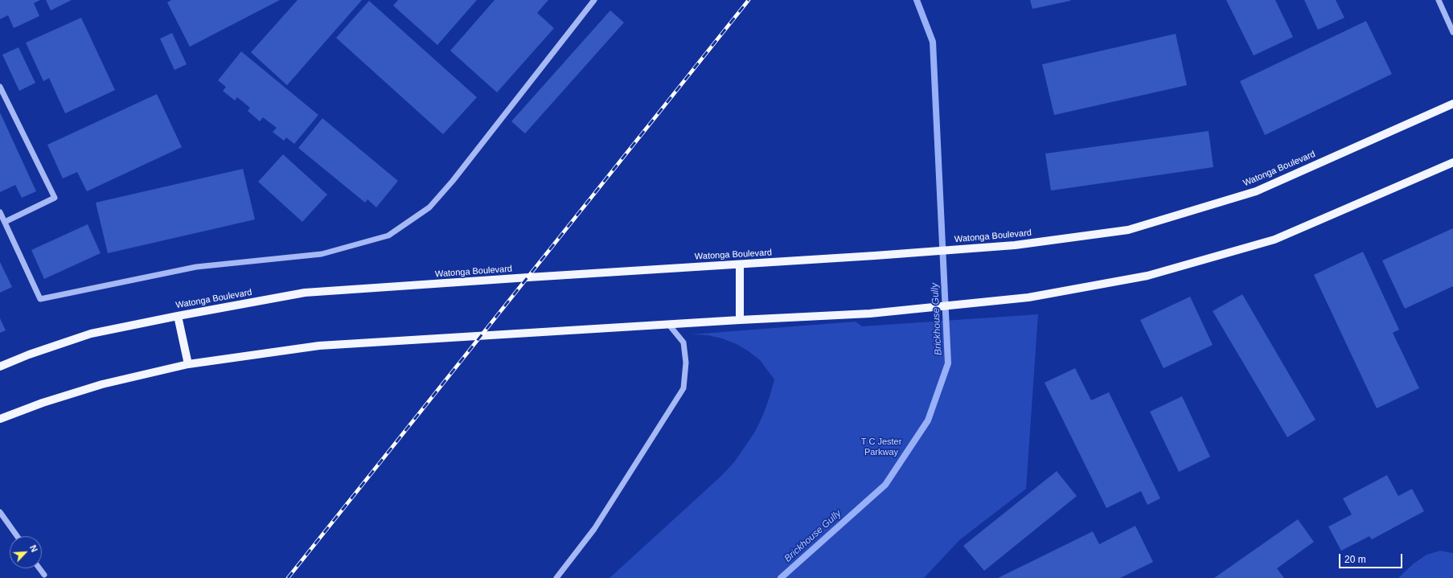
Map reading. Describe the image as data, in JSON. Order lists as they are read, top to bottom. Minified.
{"streets":{"main road":["Watonga Boulevard"]},"water":["Brickhouse Gully"],"parks":["T C Jester Parkway"],"scale_bar":"20 m","north":"top right"}
